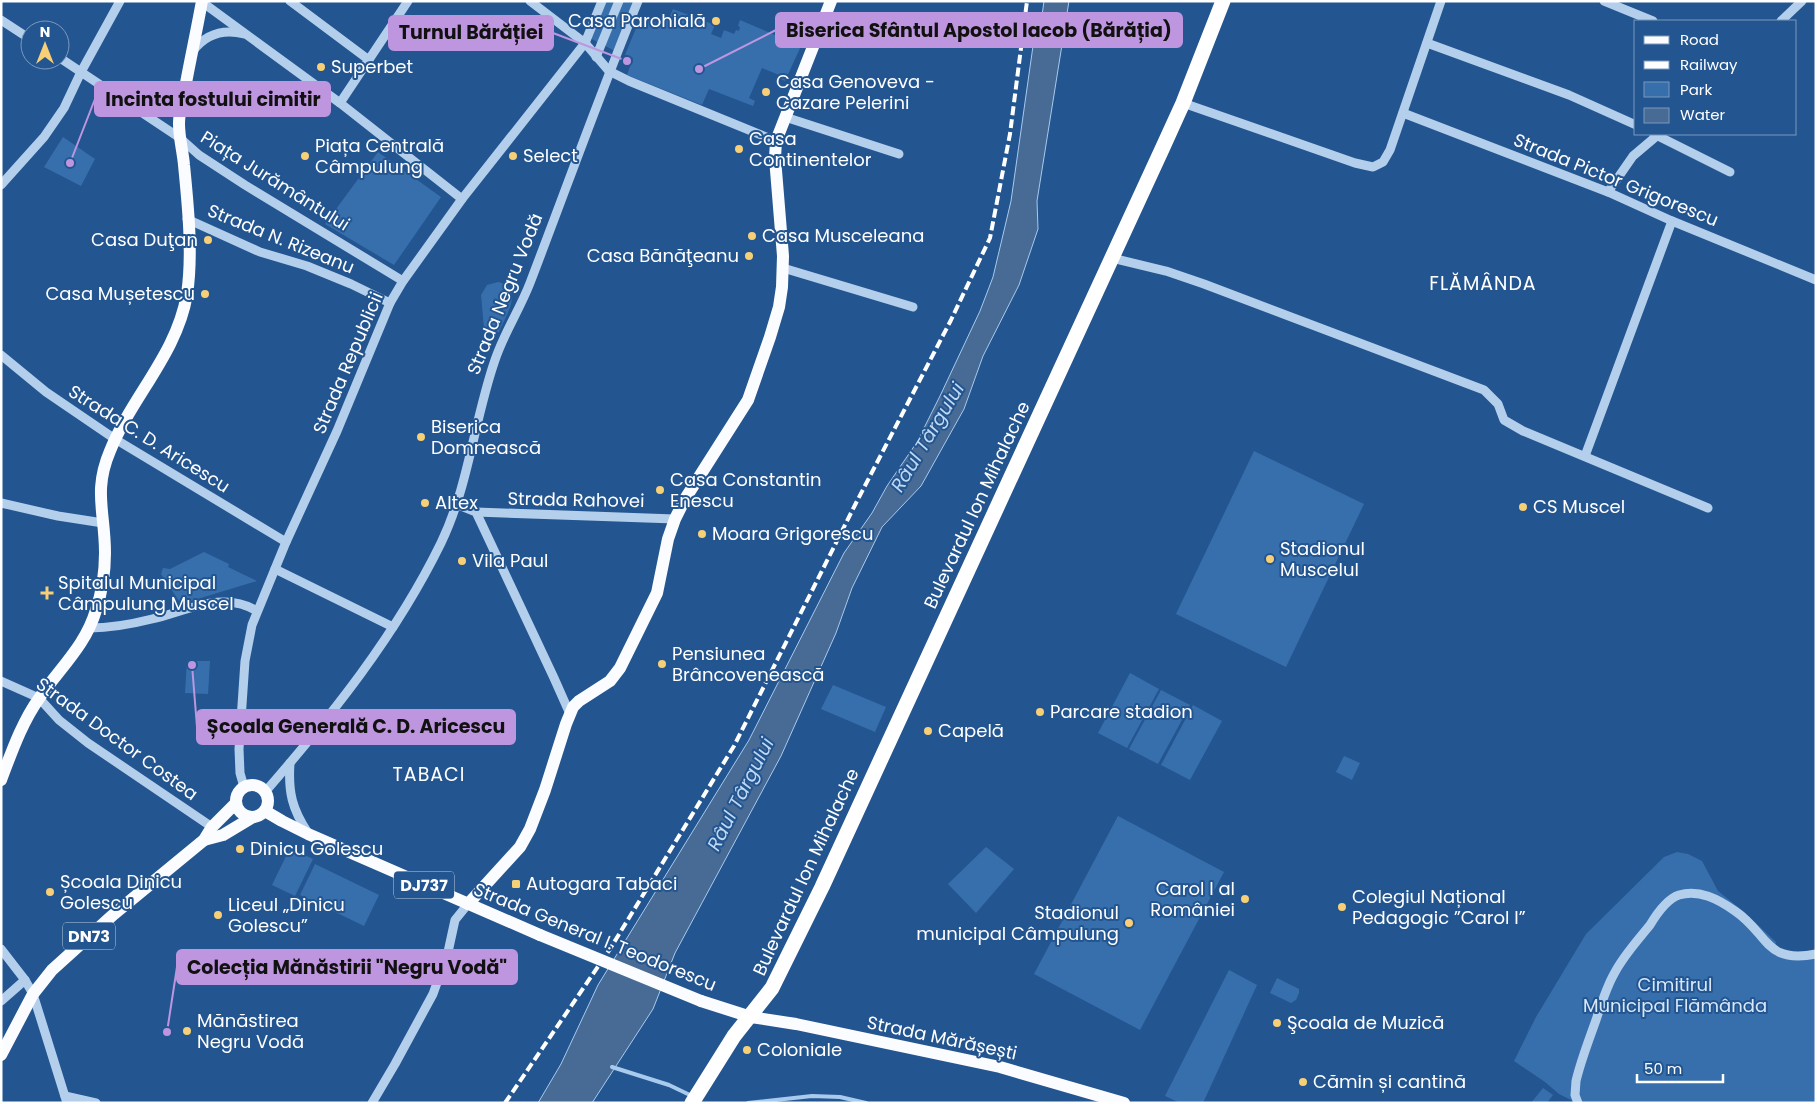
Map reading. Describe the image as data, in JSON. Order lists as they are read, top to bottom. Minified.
{"streets":{"highway":["Bulevardul Ion Mihalache"],"main road":["DJ737","DN73","Strada General I. Teodorescu","Strada Mărășești"],"street":["Strada Pictor Grigorescu","Piața Jurământului","Strada N. Rizeanu","Strada Negru Vodă","Strada Republicii","Strada C. D. Aricescu","Strada Rahovei","Strada Doctor Costea"]},"crossings":[["Piața Jurământului","Strada Republicii"],["Strada N. Rizeanu","Strada Republicii"],["Strada Negru Vodă","Strada Republicii"],["Strada Negru Vodă","Strada Rahovei"],["Strada Negru Vodă","DN73"],["Strada Negru Vodă","Strada General I. Teodorescu"],["Strada Republicii","Strada C. D. Aricescu"],["Strada Republicii","DN73"],["Strada Republicii","Strada General I. Teodorescu"],["Bulevardul Ion Mihalache","Strada General I. Teodorescu"],["Bulevardul Ion Mihalache","Strada Mărășești"],["Strada Doctor Costea","DN73"],["DN73","Strada General I. Teodorescu"],["Strada General I. Teodorescu","Strada Mărășești"]],"districts":["FLĂMÂNDA","TABACI"],"water":["Râul Târgului"],"parks":["Cimitirul Municipal Flămânda"],"places":{"other":["Casa Parohială","Turnul Bărăției","Superbet","Biserica Sfântul Apostol Iacob (Bărăția)","Casa Genoveva - Cazare Pelerini","Casa Continentelor","Piața Centrală Câmpulung","Select","Incinta fostului cimitir","Casa Musceleana","Casa Duţan","Casa Bănăţeanu","Casa Mușetescu","Biserica Domnească","Casa Constantin Enescu","Altex","CS Muscel","Moara Grigorescu","Stadionul Muscelul","Vila Paul","Pensiunea Brâncovenească","Școala Generală C. D. Aricescu","Parcare stadion","Capelă","Dinicu Golescu","Școala Dinicu Golescu","Carol I al României","Colegiul Național Pedagogic ”Carol I”","Liceul „Dinicu Golescu”","Stadionul municipal Câmpulung","Şcoala de Muzică","Mănăstirea Negru Vodă","Colecția Mănăstirii \"Negru Vodă\"","Coloniale","Cămin și cantină"],"health":["Spitalul Municipal Câmpulung Muscel"],"transit":["Autogara Tabaci"]},"legend":["Road","Railway","Park","Water"],"scale_bar":"50 m","north":"top"}
